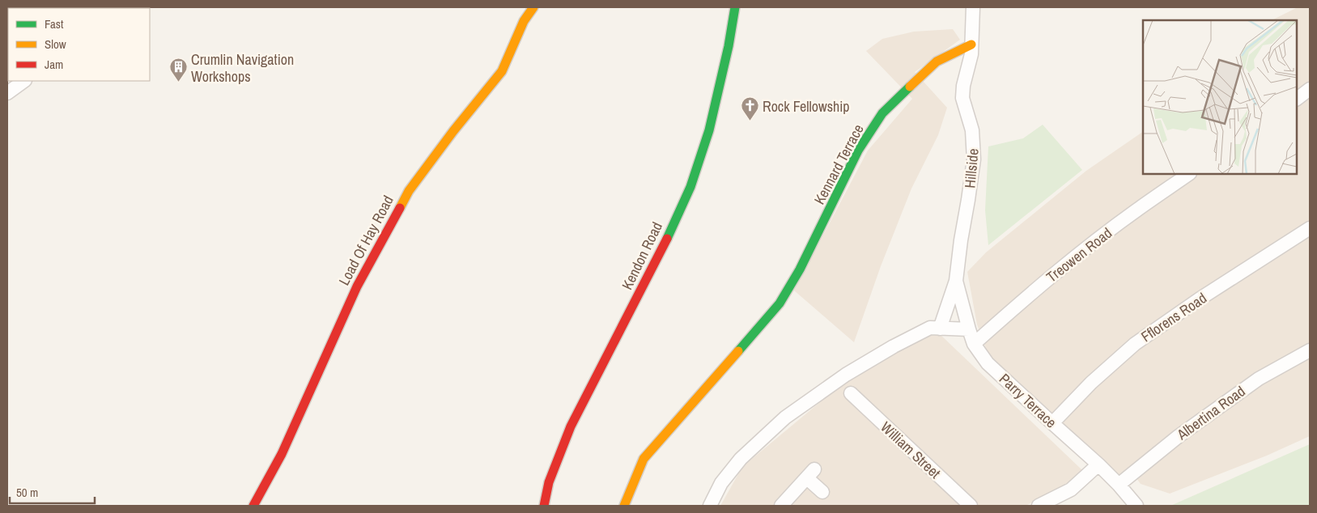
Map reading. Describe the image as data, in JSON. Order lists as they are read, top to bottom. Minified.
{"streets":{"street":["Kennard Terrace","Hillside","Load Of Hay Road","Treowen Road","Kendon Road","Fflorens Road","Parry Terrace","Albertina Road","William Street"]},"crossings":[["Kennard Terrace","Hillside"],["Hillside","Parry Terrace"],["Treowen Road","Parry Terrace"],["Fflorens Road","Parry Terrace"],["Parry Terrace","Albertina Road"]],"places":{"building":["Crumlin Navigation Workshops"],"church":["Rock Fellowship"]},"legend":["Fast","Slow","Jam"],"scale_bar":"50 m"}
